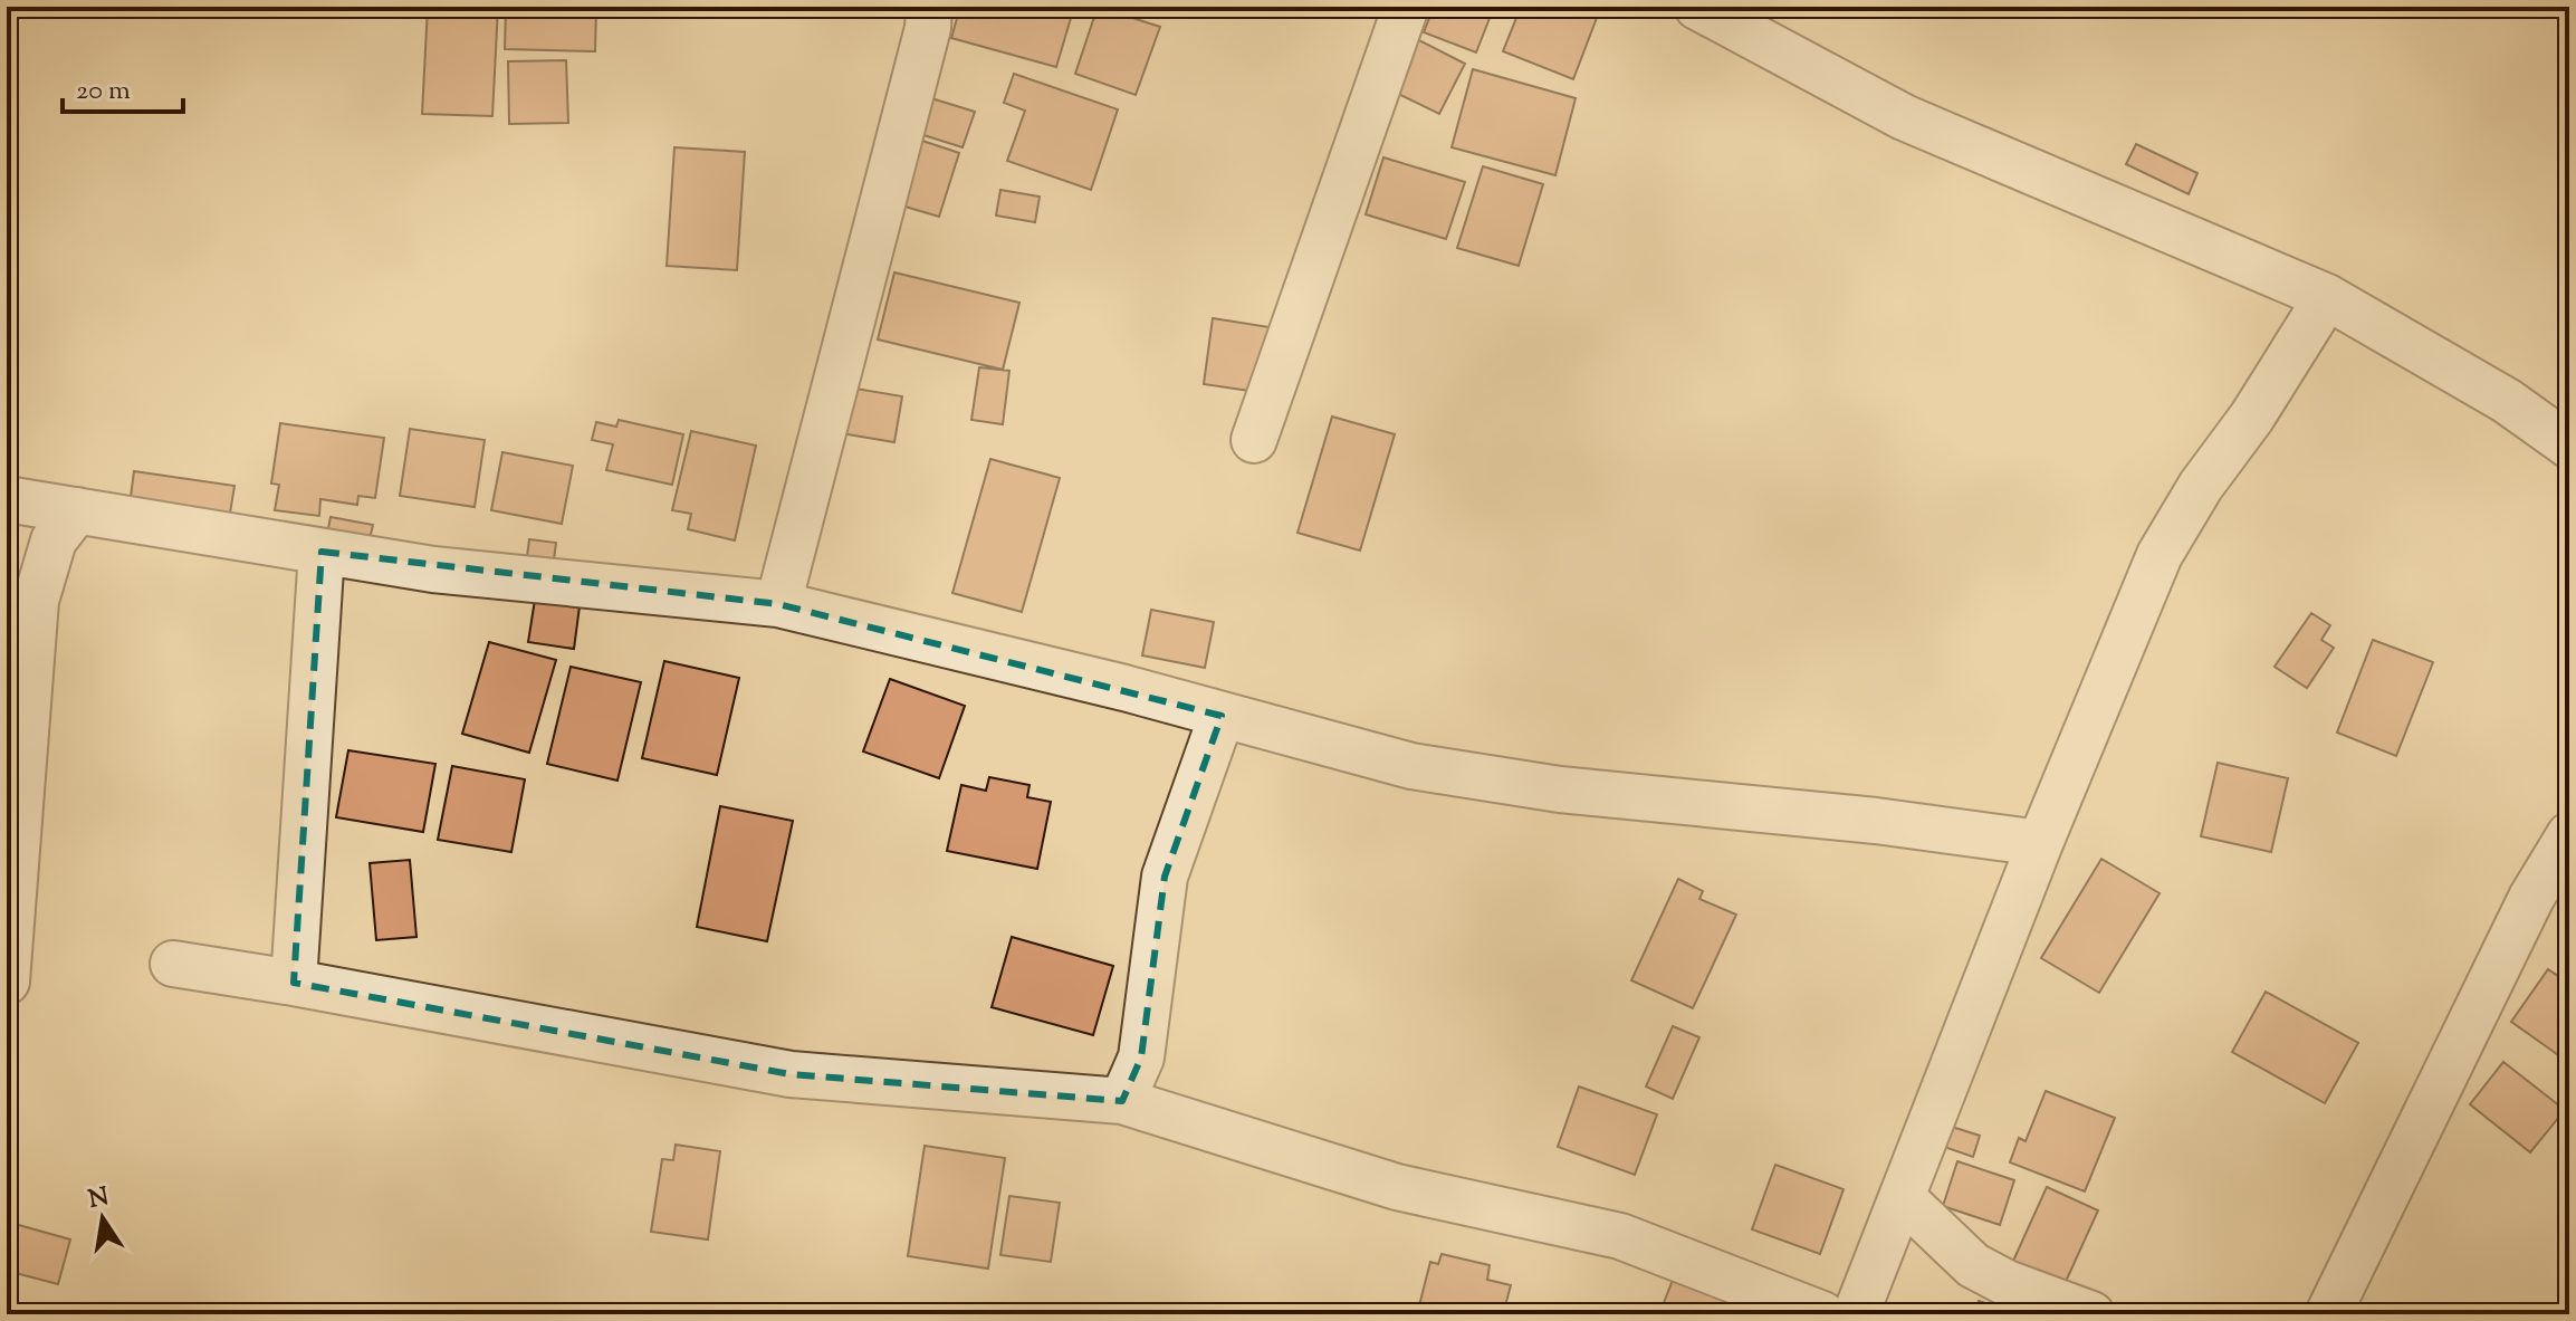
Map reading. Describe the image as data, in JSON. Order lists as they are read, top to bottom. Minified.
{"scale_bar":"20 m","north":"top"}
